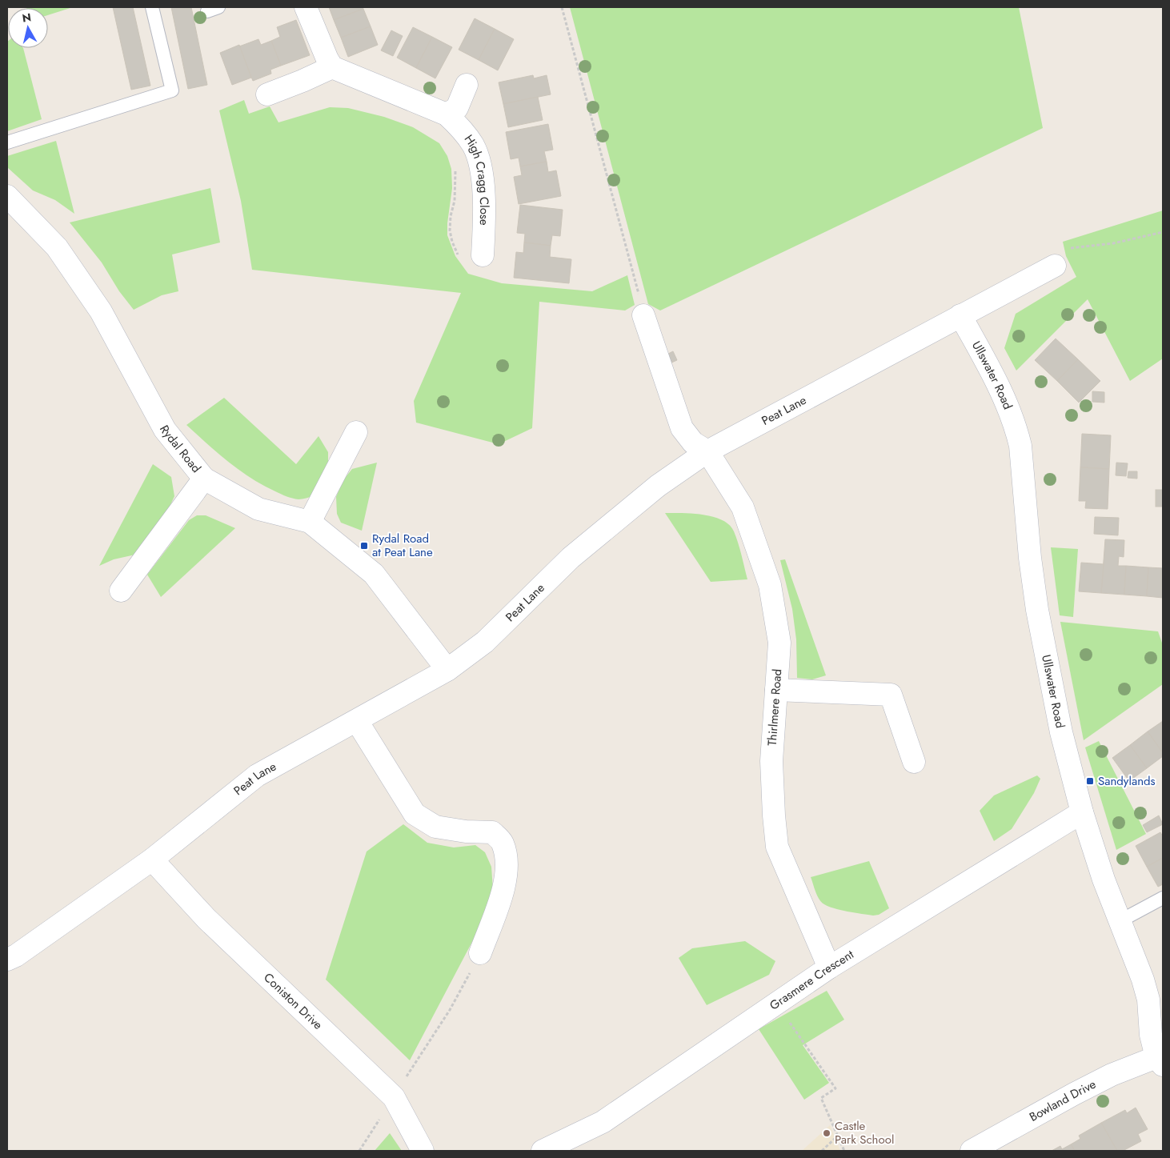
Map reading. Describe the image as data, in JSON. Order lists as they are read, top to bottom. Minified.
{"streets":{"street":["High Cragg Close","Ullswater Road","Peat Lane","Rydal Road","Thirlmere Road","Grasmere Crescent","Coniston Drive","Bowland Drive"]},"crossings":[["Ullswater Road","Peat Lane"],["Ullswater Road","Grasmere Crescent"],["Ullswater Road","Bowland Drive"],["Peat Lane","Rydal Road"],["Peat Lane","Thirlmere Road"],["Peat Lane","Coniston Drive"],["Thirlmere Road","Grasmere Crescent"]],"places":{"transit":["Rydal Road at Peat Lane","Sandylands"],"other":["Castle Park School"]},"north":"top"}
